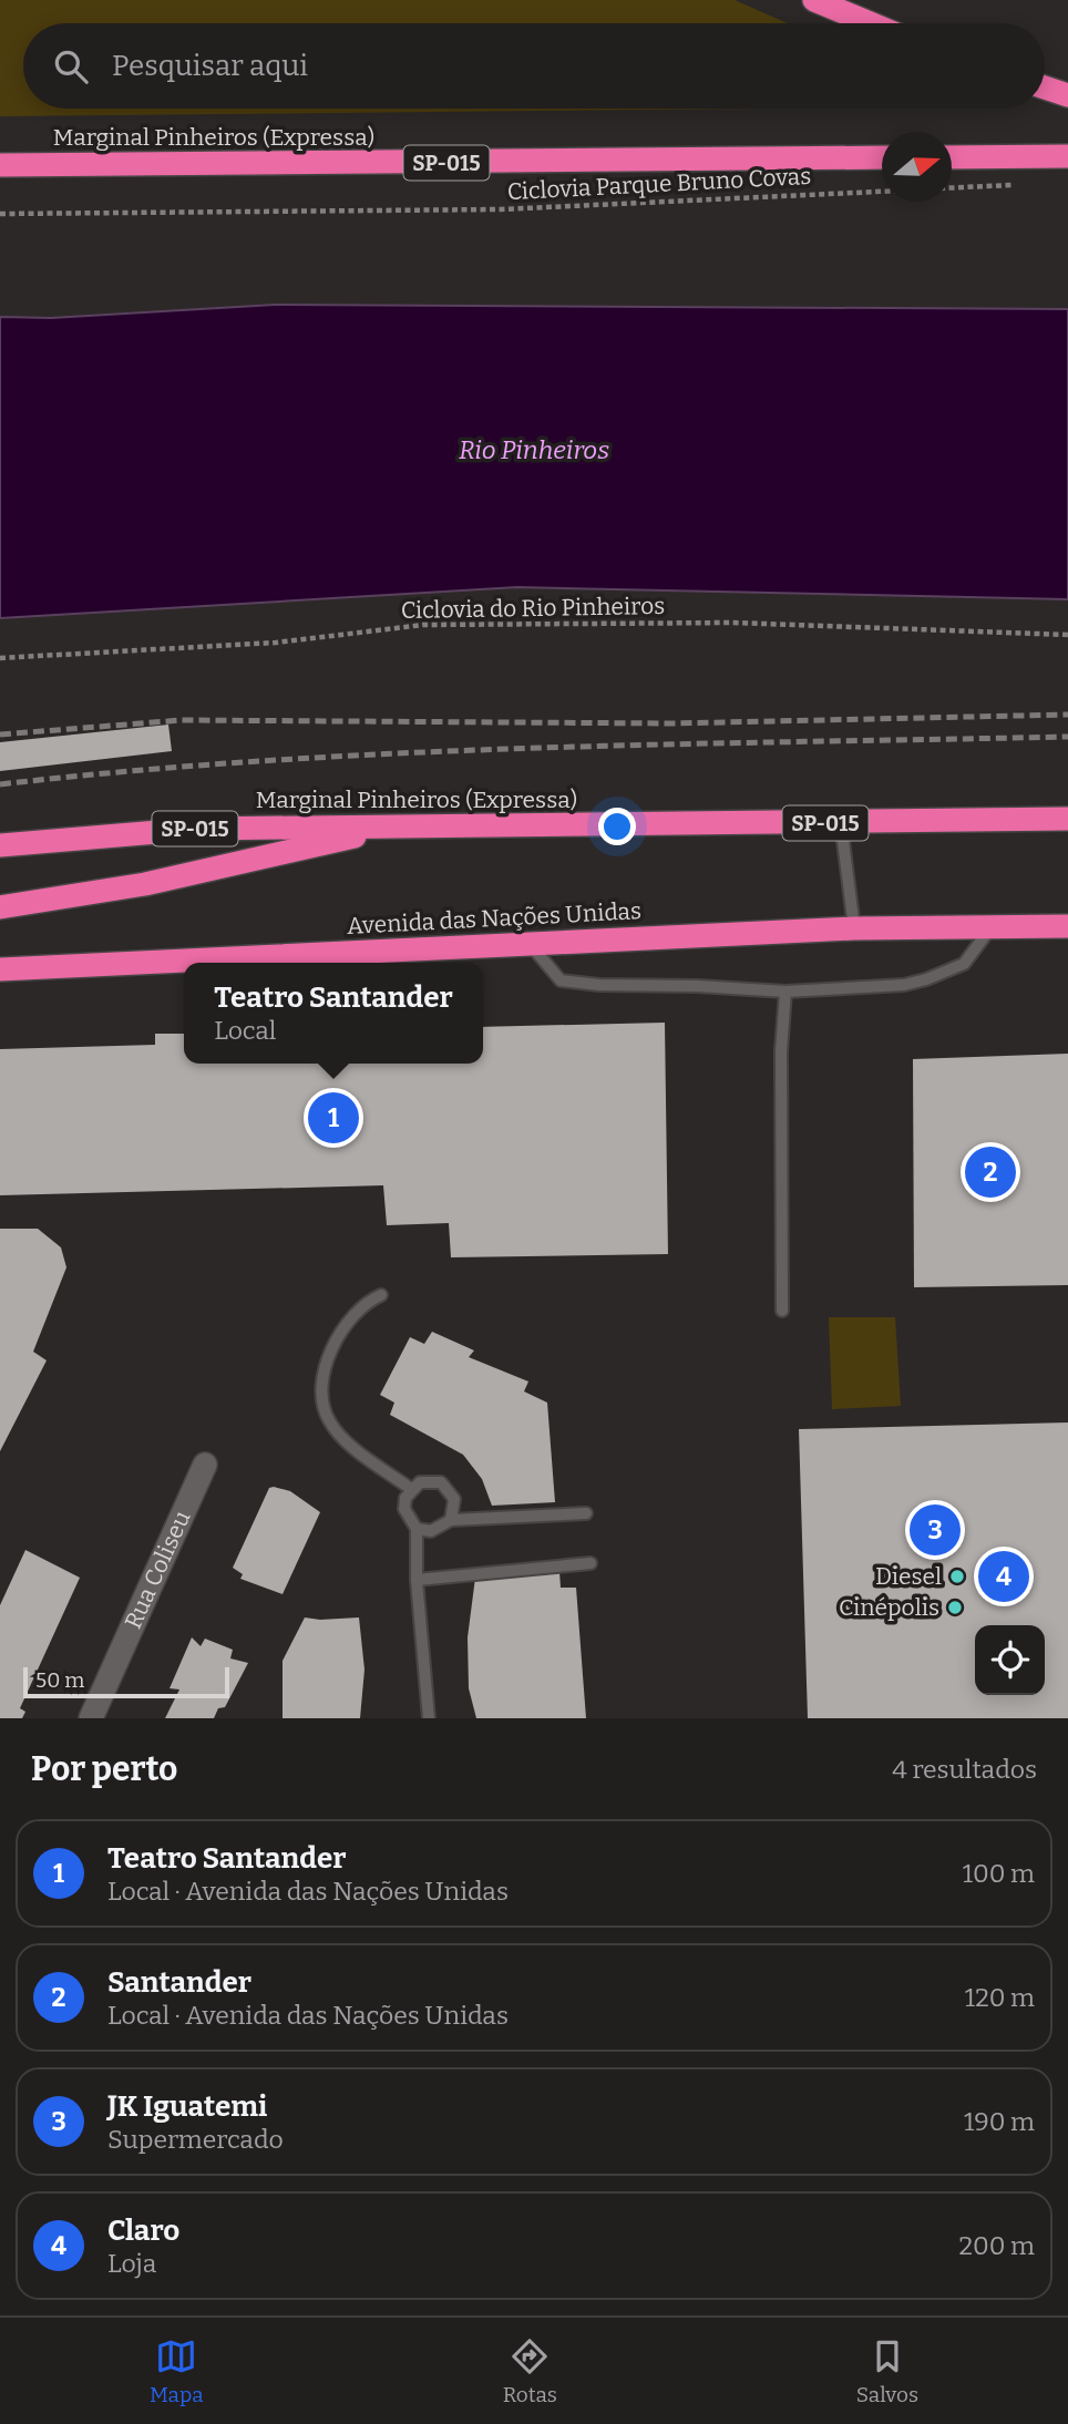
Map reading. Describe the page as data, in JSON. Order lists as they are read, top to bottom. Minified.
{"streets":{"highway":["Marginal Pinheiros (Expressa)","SP-015","Avenida das Nações Unidas"],"street":["Rua Coliseu"],"path":["Ciclovia Parque Bruno Covas","Ciclovia do Rio Pinheiros"]},"water":["Rio Pinheiros"],"places":["Diesel","Cinépolis"],"scale_bar":"50 m","north":"right","page":{"search":"Pesquisar aqui","popup":["Teatro Santander","Local"],"pins":["1","2","3","4"],"scale":"50 m","heading":["Por perto","4 resultados"],"list":[{"mark":"1","name":"Teatro Santander","note":"Local · Avenida das Nações Unidas","value":"100 m"},{"mark":"2","name":"Santander","note":"Local · Avenida das Nações Unidas","value":"120 m"},{"mark":"3","name":"JK Iguatemi","note":"Supermercado","value":"190 m"},{"mark":"4","name":"Claro","note":"Loja","value":"200 m"}],"nav":["Mapa","Rotas","Salvos"]}}
